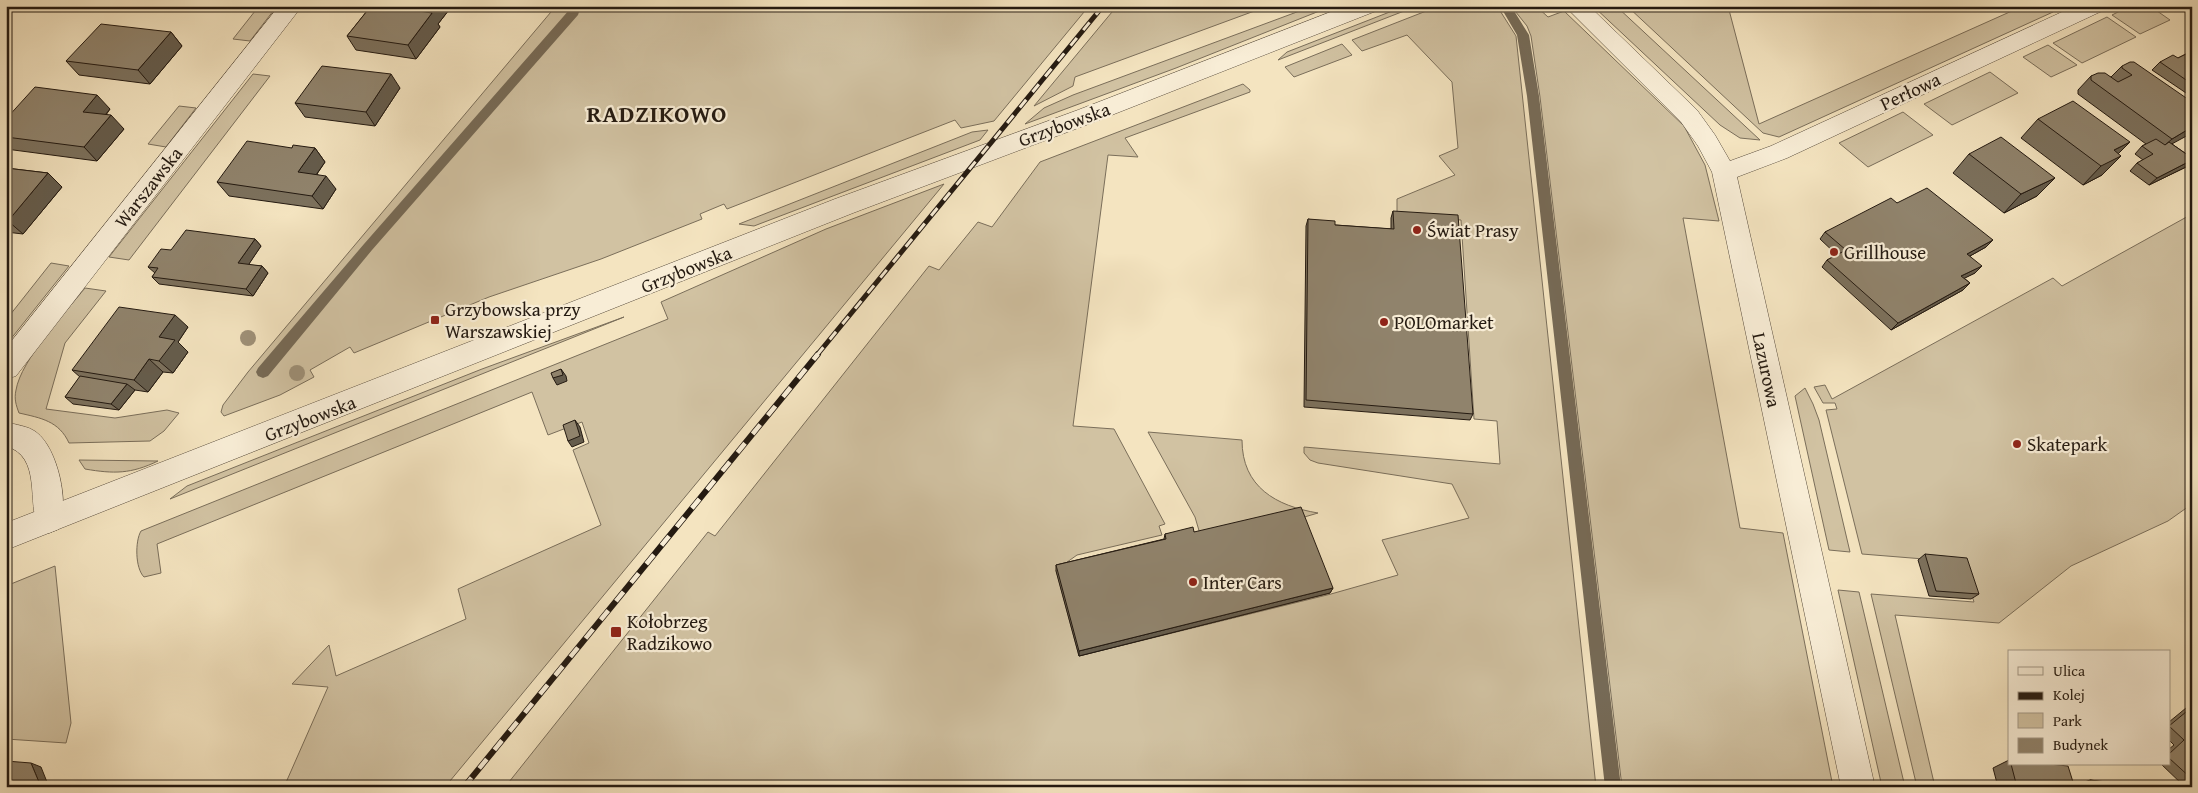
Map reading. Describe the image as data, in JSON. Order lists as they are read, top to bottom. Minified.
{"streets":{"street":["Perłowa","Grzybowska","Warszawska","Lazurowa"]},"crossings":[["Perłowa","Lazurowa"]],"districts":["RADZIKOWO"],"places":{"other":["Świat Prasy","Grillhouse","POLOmarket","Skatepark","Inter Cars"],"transit":["Grzybowska przy Warszawskiej","Kołobrzeg Radzikowo"]},"legend":["Ulica","Kolej","Park","Budynek"]}
